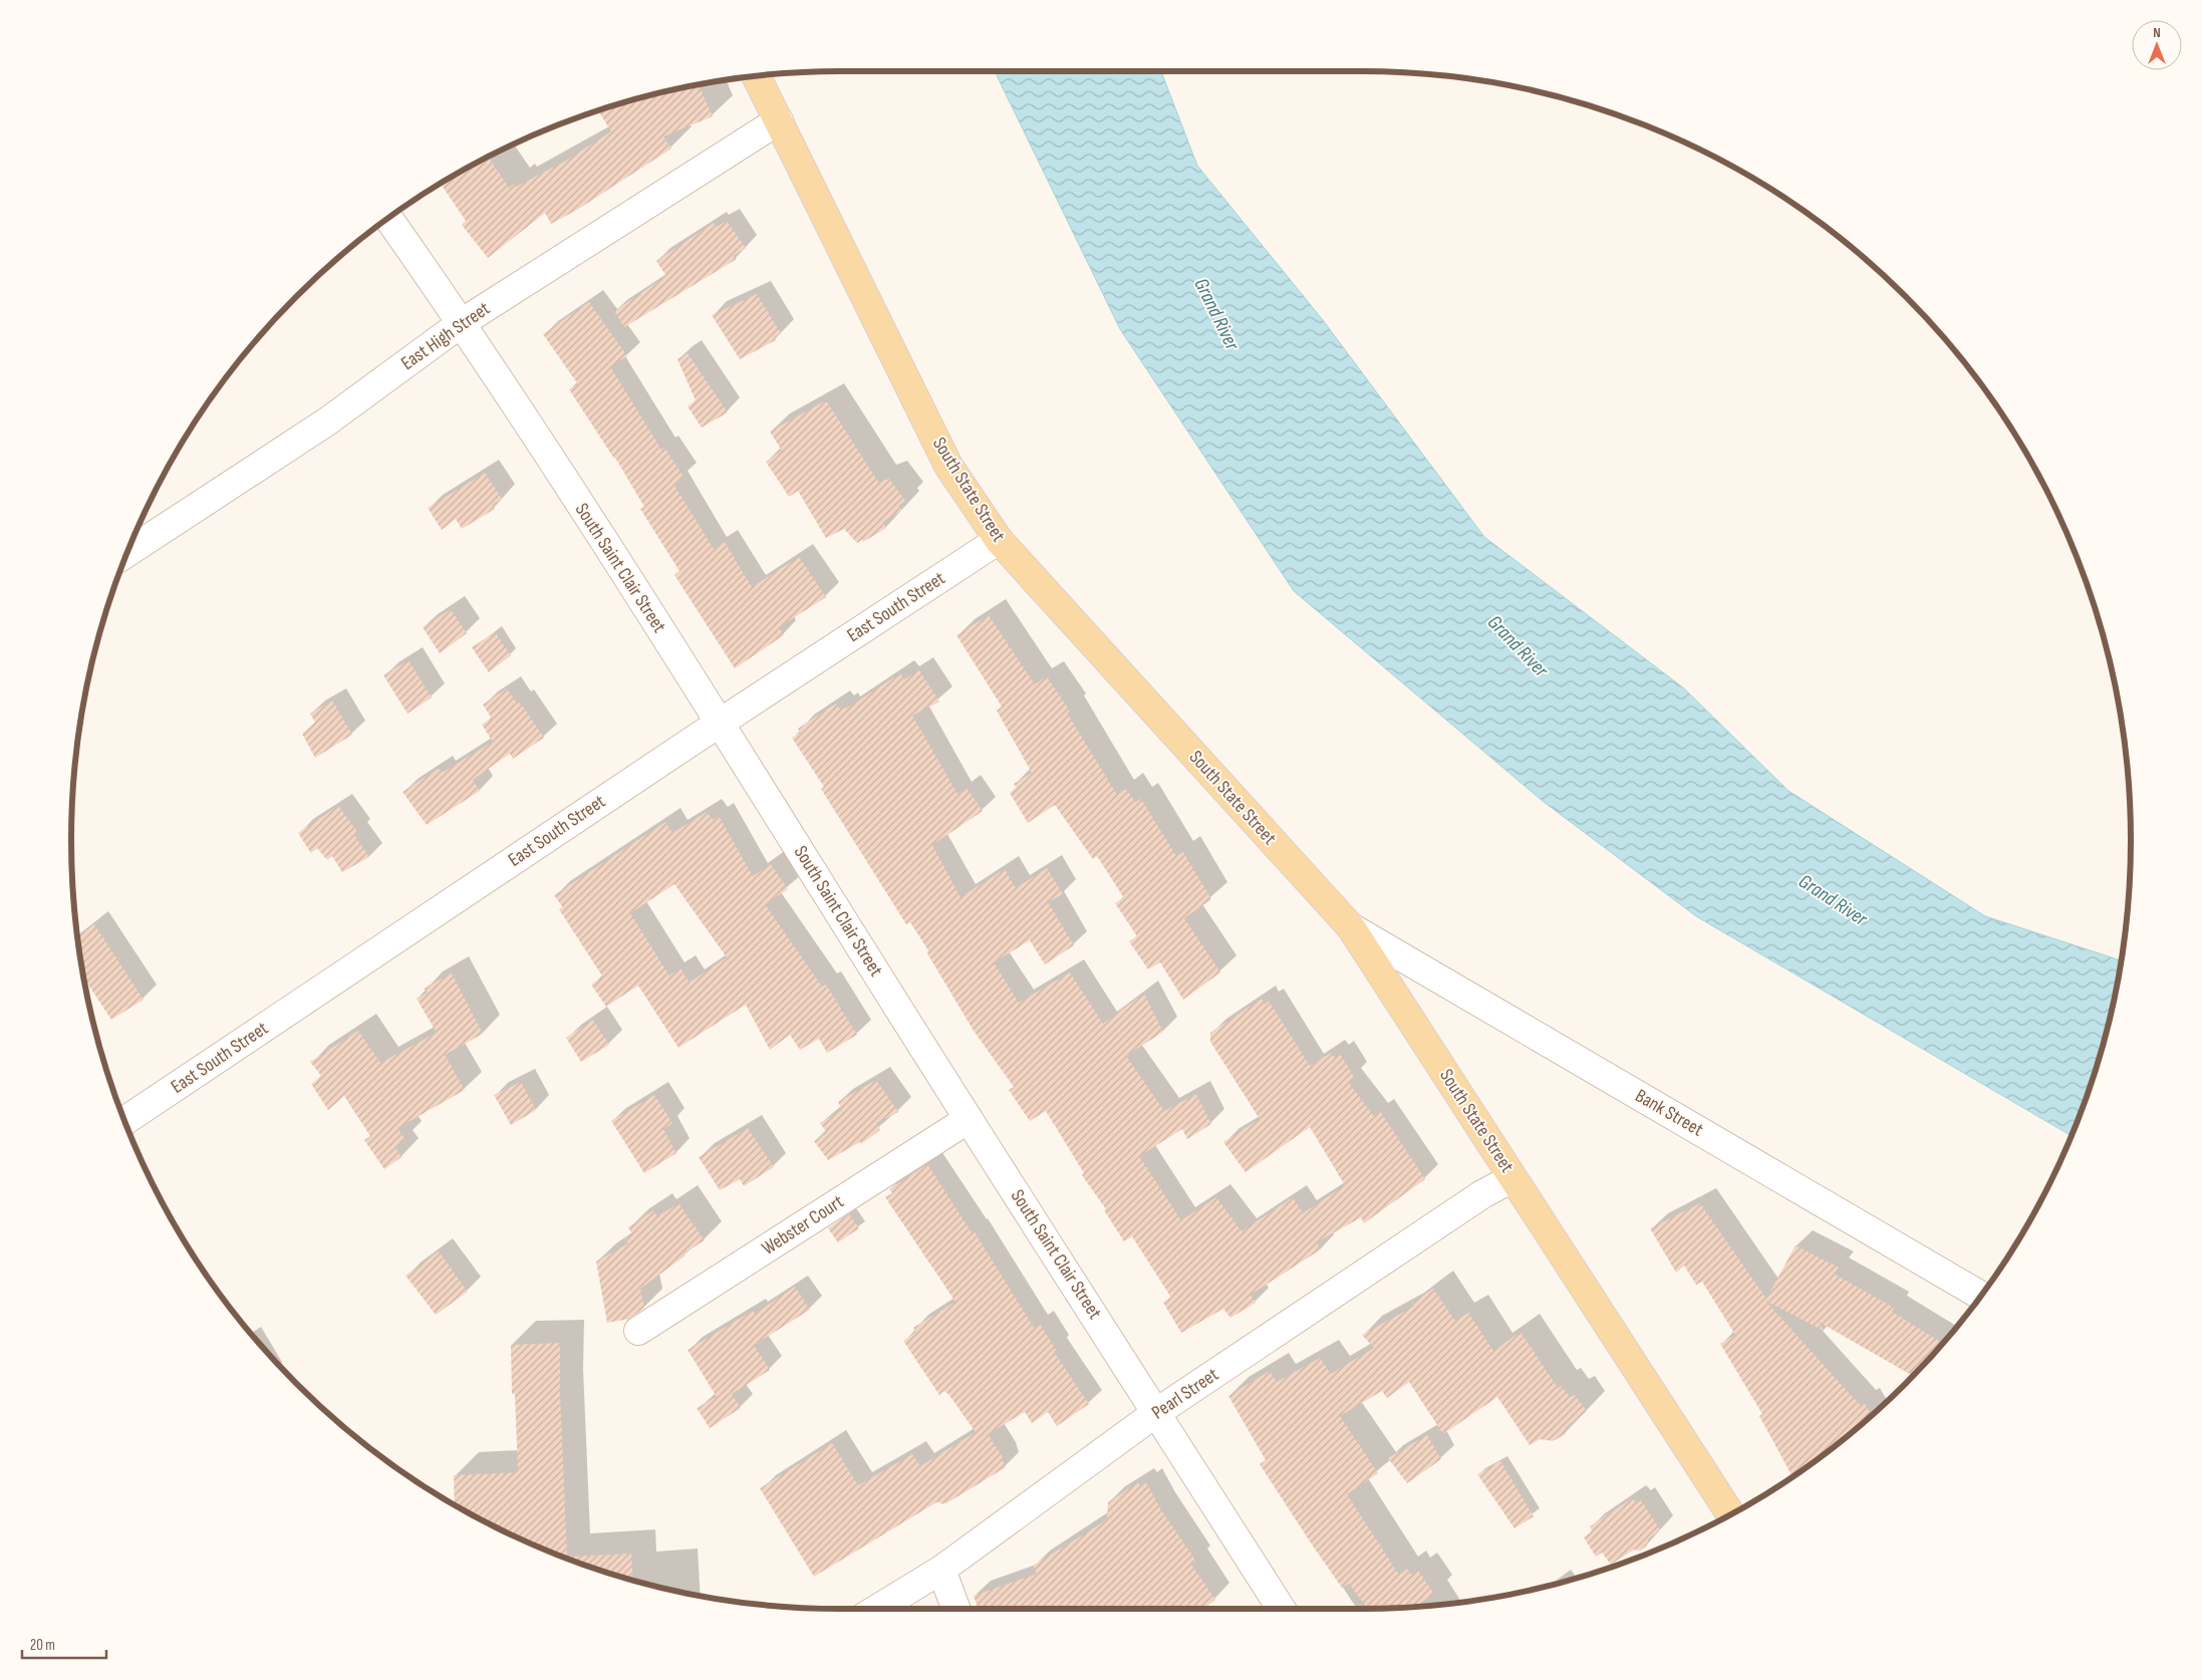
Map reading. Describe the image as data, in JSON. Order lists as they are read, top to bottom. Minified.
{"streets":{"main road":["South State Street"],"street":["East High Street","South Saint Clair Street","East South Street","Bank Street","Webster Court","Pearl Street"]},"crossings":[["East High Street","South State Street"],["East High Street","South Saint Clair Street"],["South State Street","East South Street"],["South State Street","Bank Street"],["South State Street","Pearl Street"],["South Saint Clair Street","East South Street"],["South Saint Clair Street","Webster Court"],["South Saint Clair Street","Pearl Street"]],"water":["Grand River"],"scale_bar":"20 m","north":"top"}
